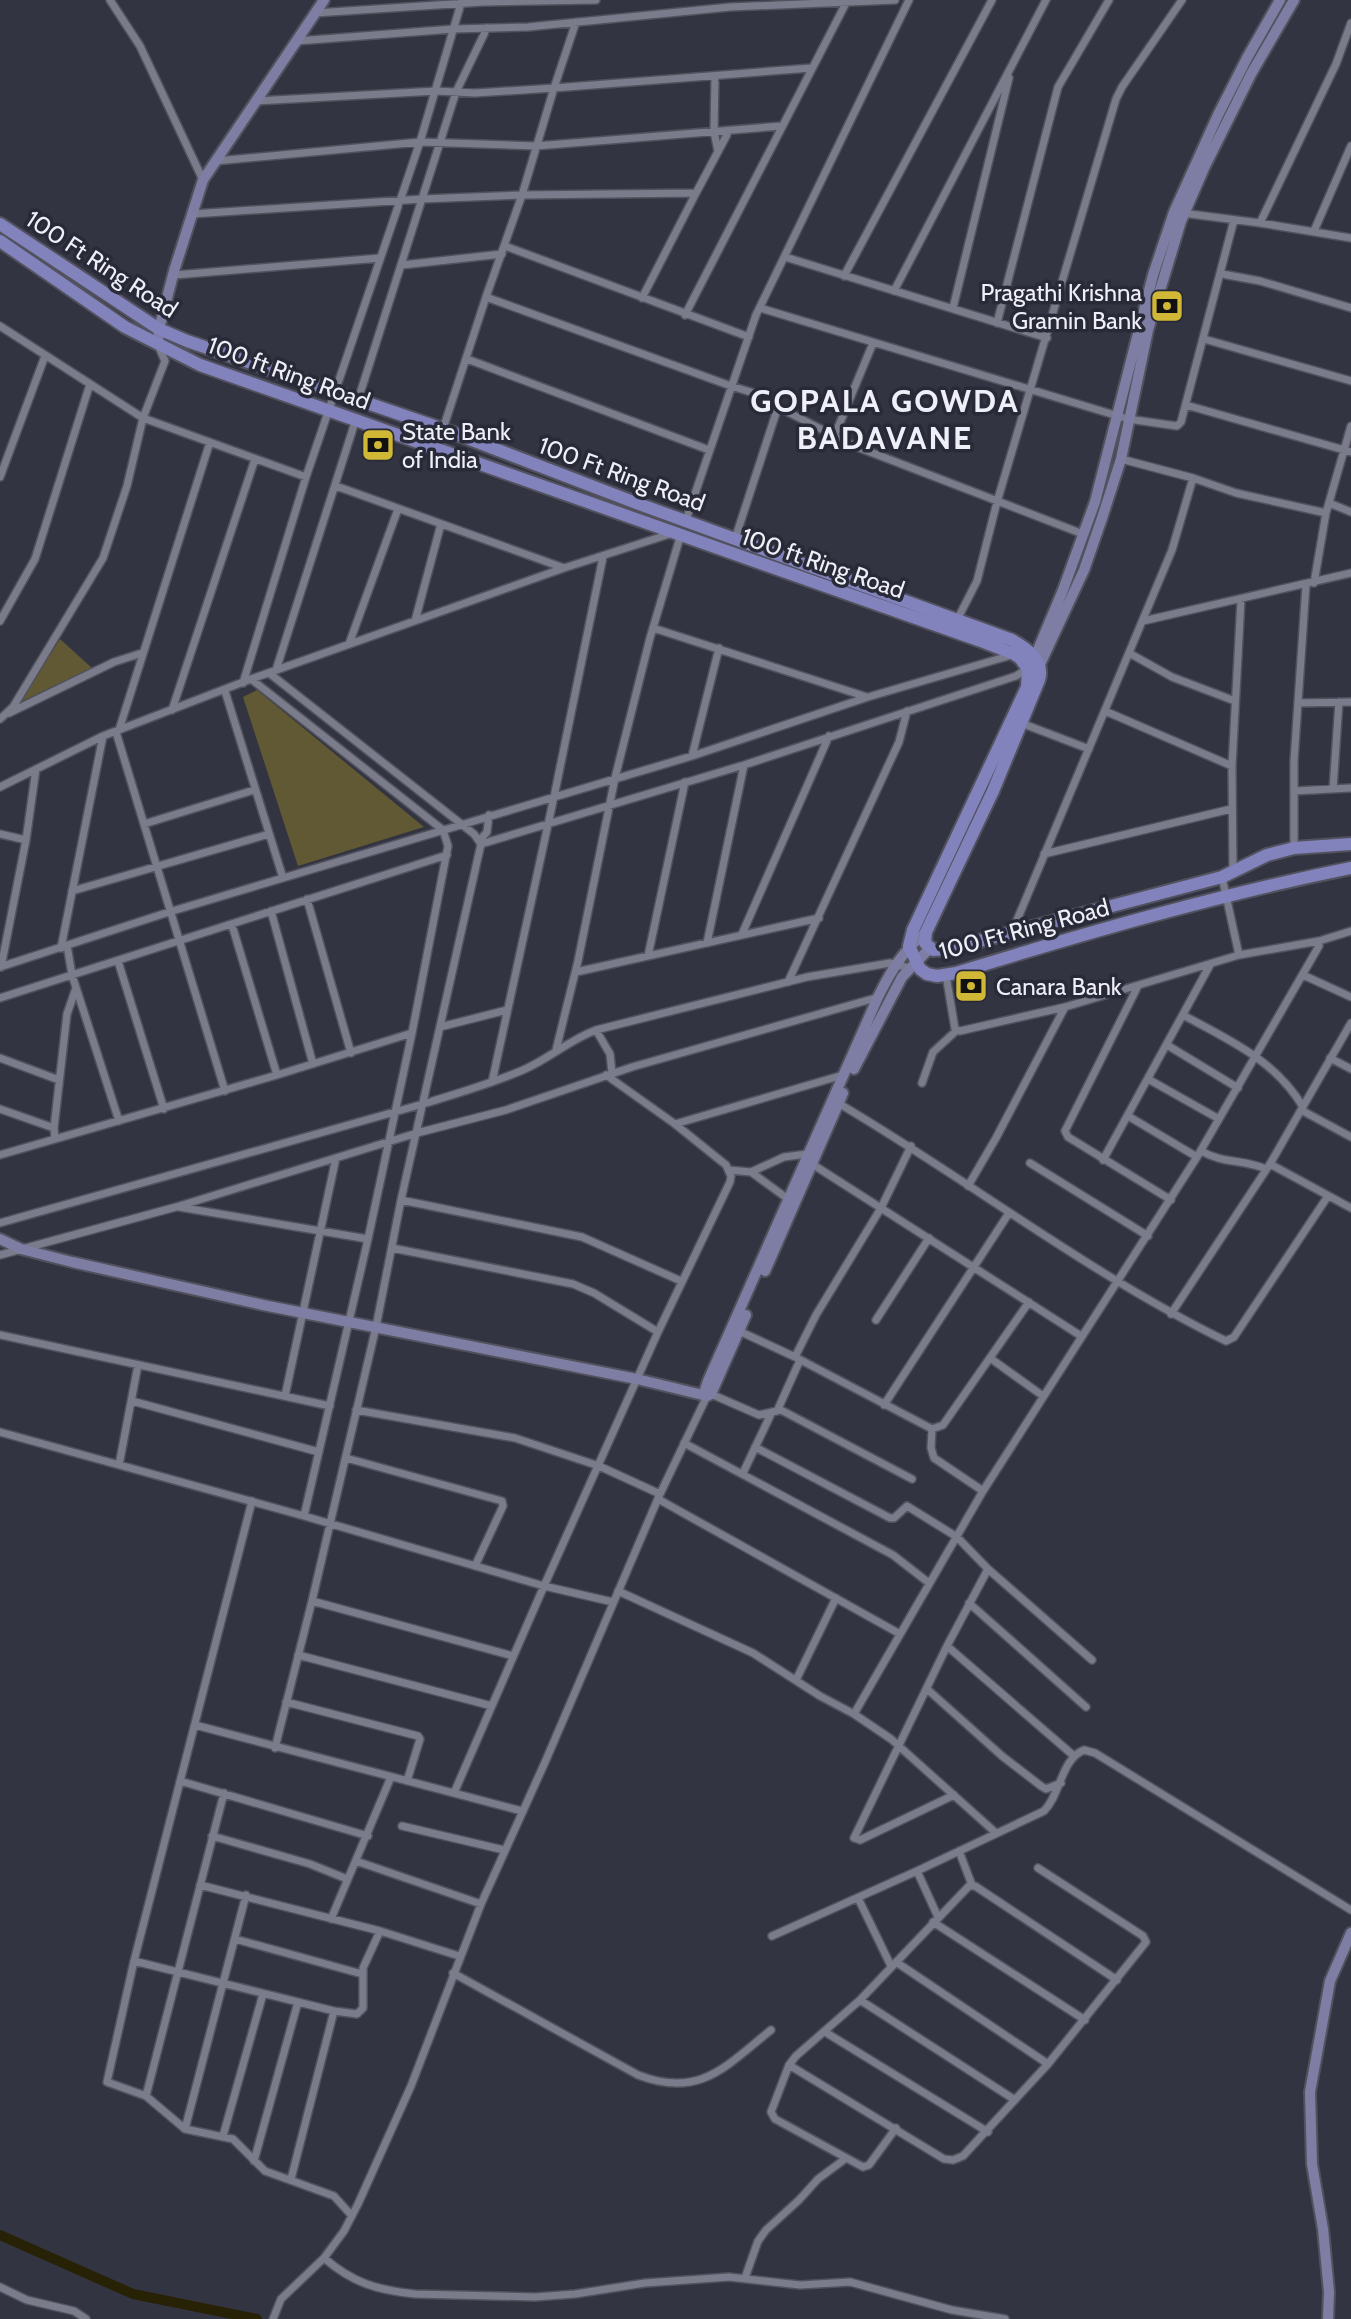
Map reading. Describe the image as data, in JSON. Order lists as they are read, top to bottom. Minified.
{"streets":{"main road":["100 Ft Ring Road","100 ft Ring Road"]},"crossings":[["100 Ft Ring Road","100 ft Ring Road"]],"districts":["GOPALA GOWDA BADAVANE"],"places":{"bank":["Pragathi Krishna Gramin Bank","State Bank of India","Canara Bank"]}}
